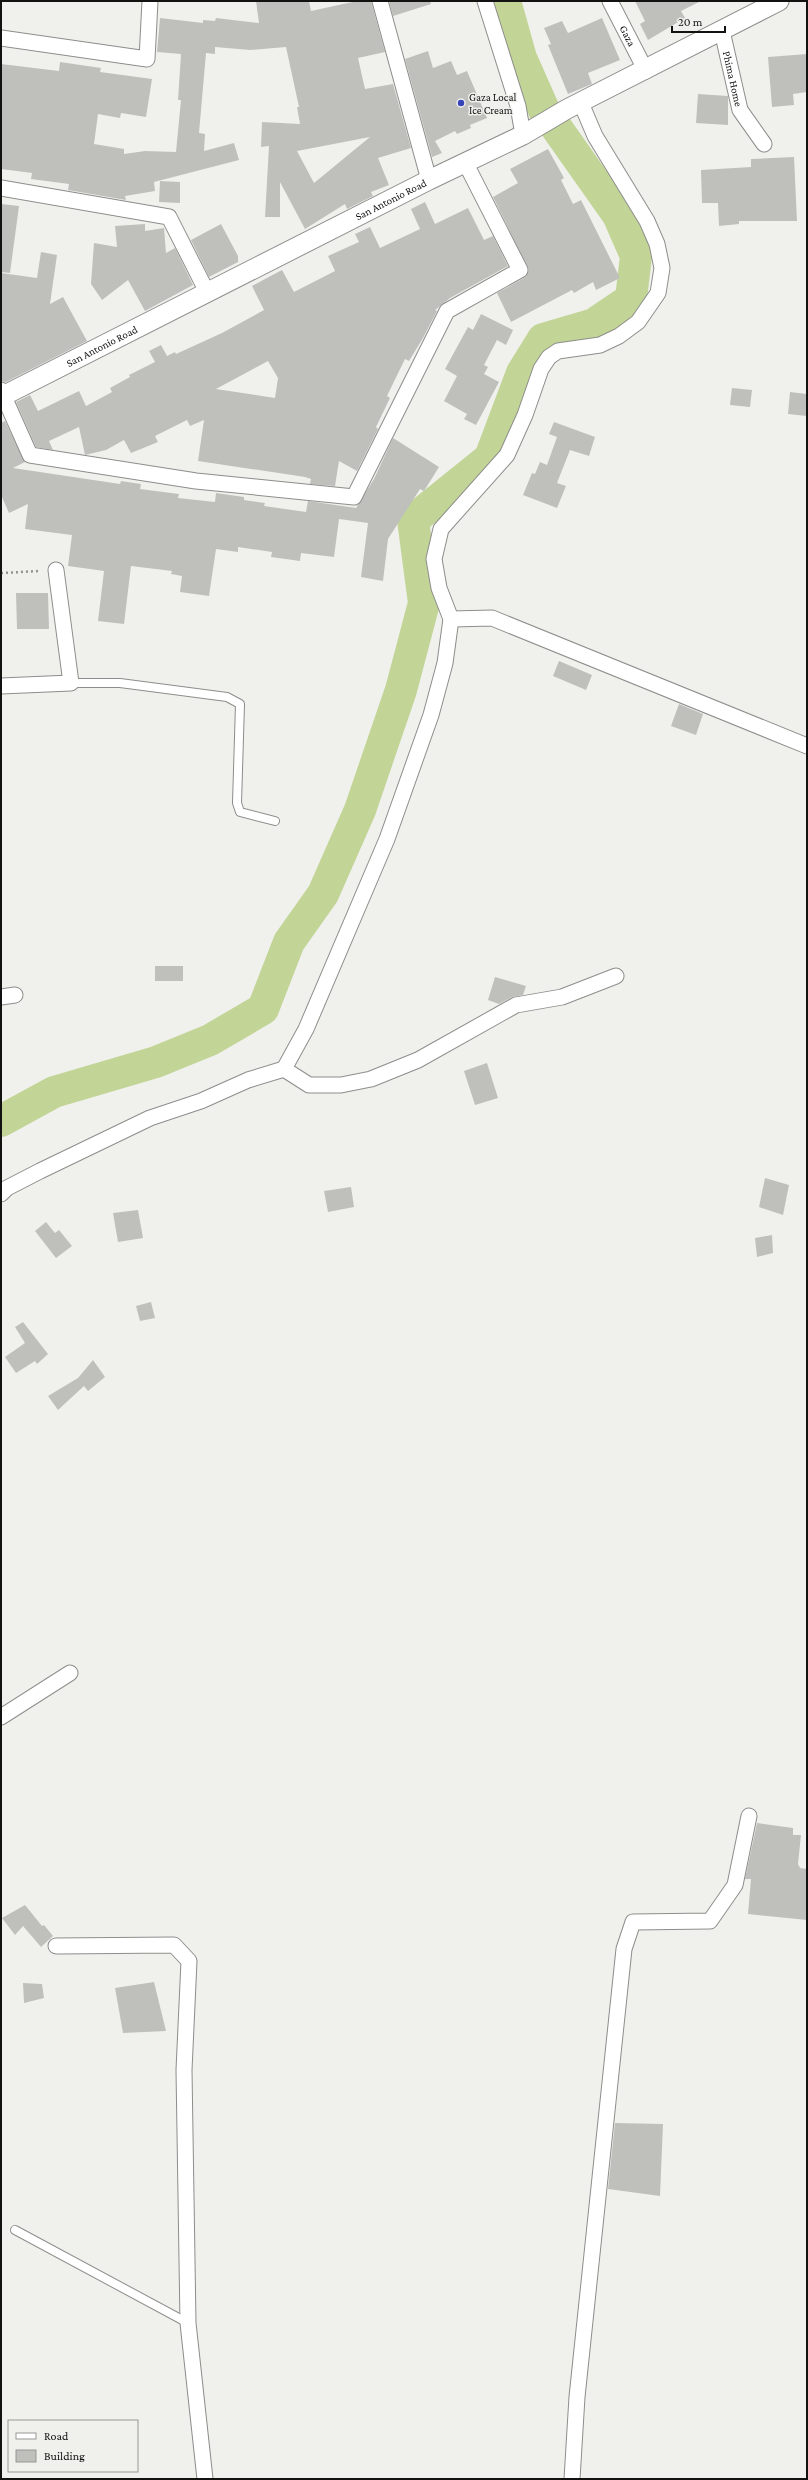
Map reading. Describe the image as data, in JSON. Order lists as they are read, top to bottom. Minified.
{"streets":{"street":["Gaza","Phima Home","San Antonio Road"]},"crossings":[["Gaza","San Antonio Road"],["Phima Home","San Antonio Road"]],"places":["Gaza Local Ice Cream"],"legend":["Road","Building"],"scale_bar":"20 m"}
